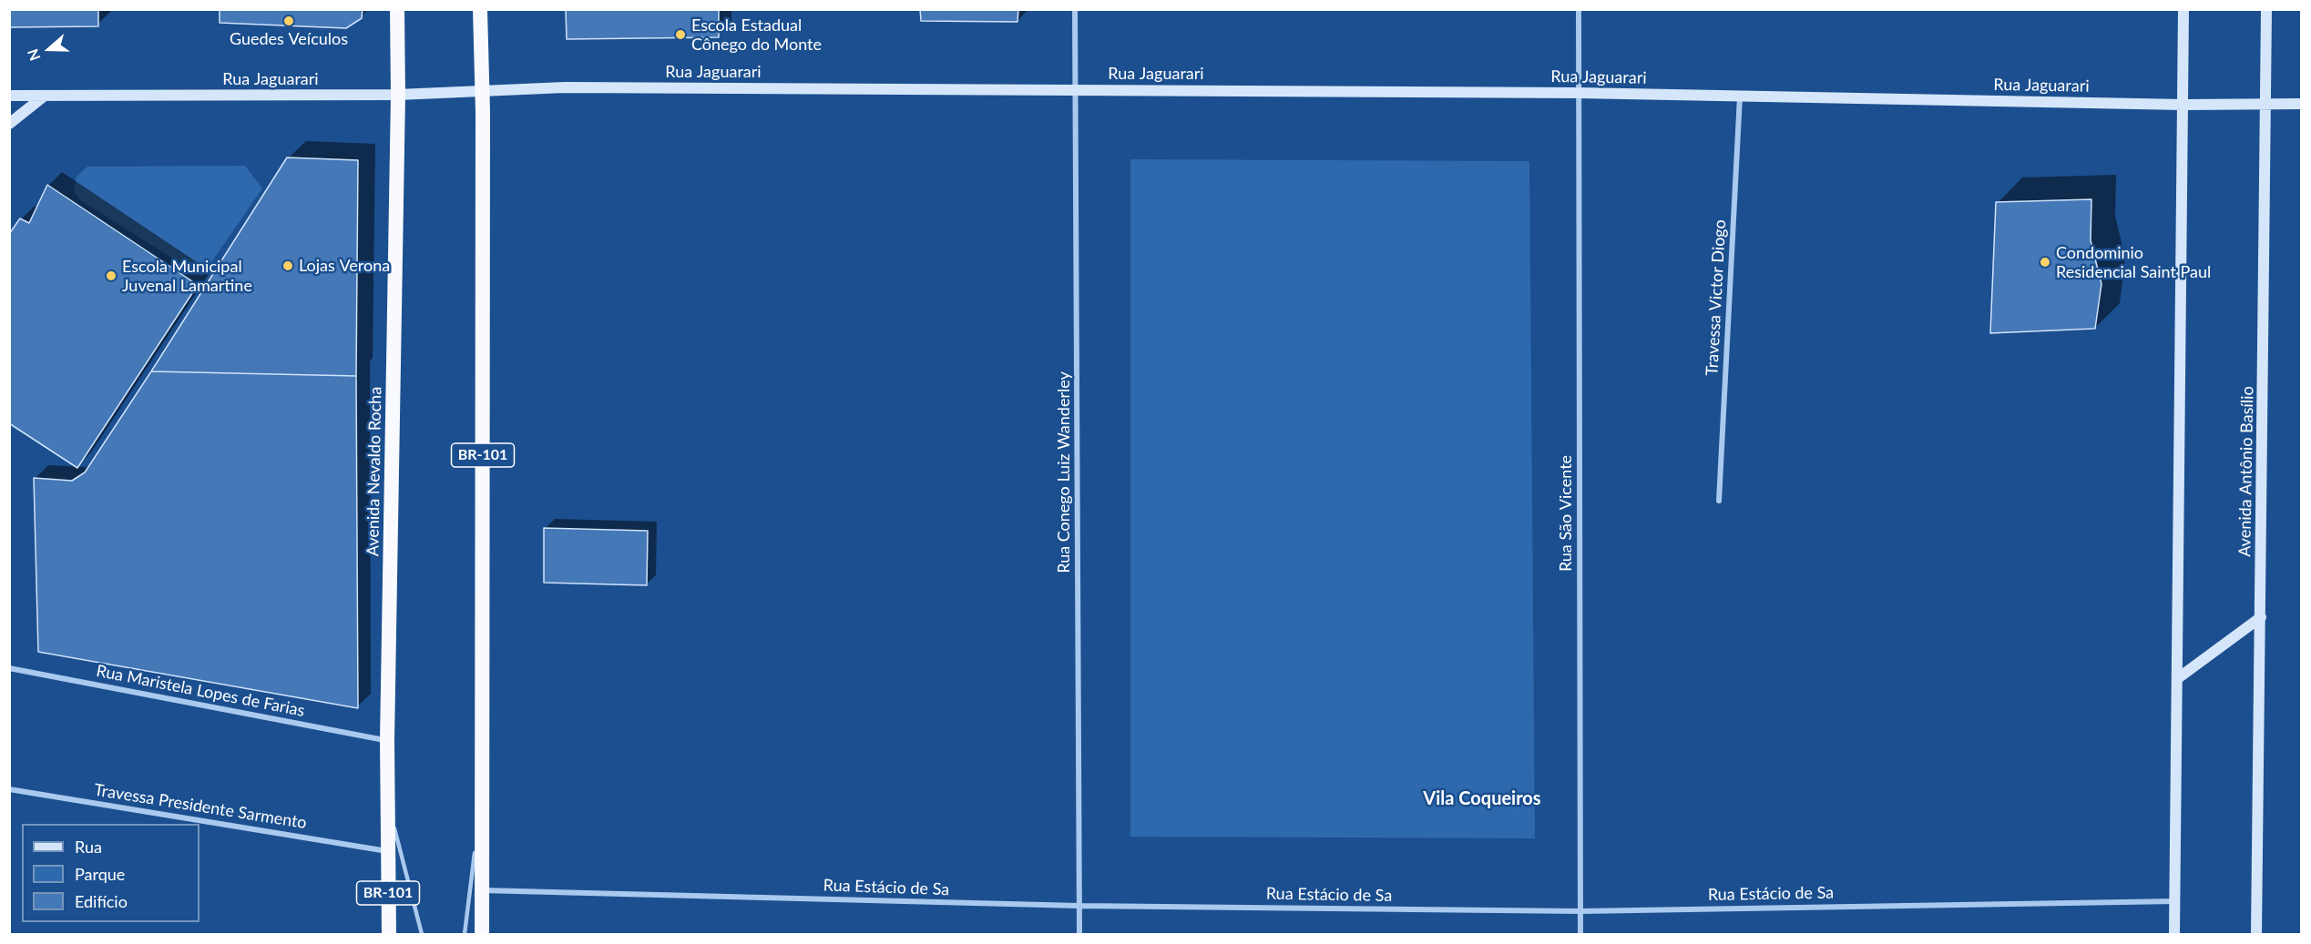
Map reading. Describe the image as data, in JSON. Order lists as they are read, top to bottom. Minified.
{"streets":{"highway":["BR-101","Avenida Nevaldo Rocha"],"main road":["Rua Jaguarari","Avenida Antônio Basílio"],"street":["Travessa Victor Diogo","Rua Conego Luiz Wanderley","Rua São Vicente","Rua Maristela Lopes de Farias","Travessa Presidente Sarmento","Rua Estácio de Sa"]},"crossings":[["Rua Jaguarari","Travessa Victor Diogo"],["Rua Jaguarari","BR-101"],["Rua Jaguarari","Avenida Nevaldo Rocha"],["Rua Jaguarari","Avenida Antônio Basílio"],["Rua Jaguarari","Rua Conego Luiz Wanderley"],["Rua Jaguarari","Rua São Vicente"],["BR-101","Rua Estácio de Sa"],["Avenida Nevaldo Rocha","Rua Maristela Lopes de Farias"],["Avenida Nevaldo Rocha","Travessa Presidente Sarmento"],["Rua Conego Luiz Wanderley","Rua Estácio de Sa"],["Rua São Vicente","Rua Estácio de Sa"]],"districts":["Vila Coqueiros"],"places":["Guedes Veículos","Escola Estadual Cônego do Monte","Condominio Residencial Saint Paul","Lojas Verona","Escola Municipal Juvenal Lamartine"],"legend":["Rua","Parque","Edifício"],"north":"left"}
